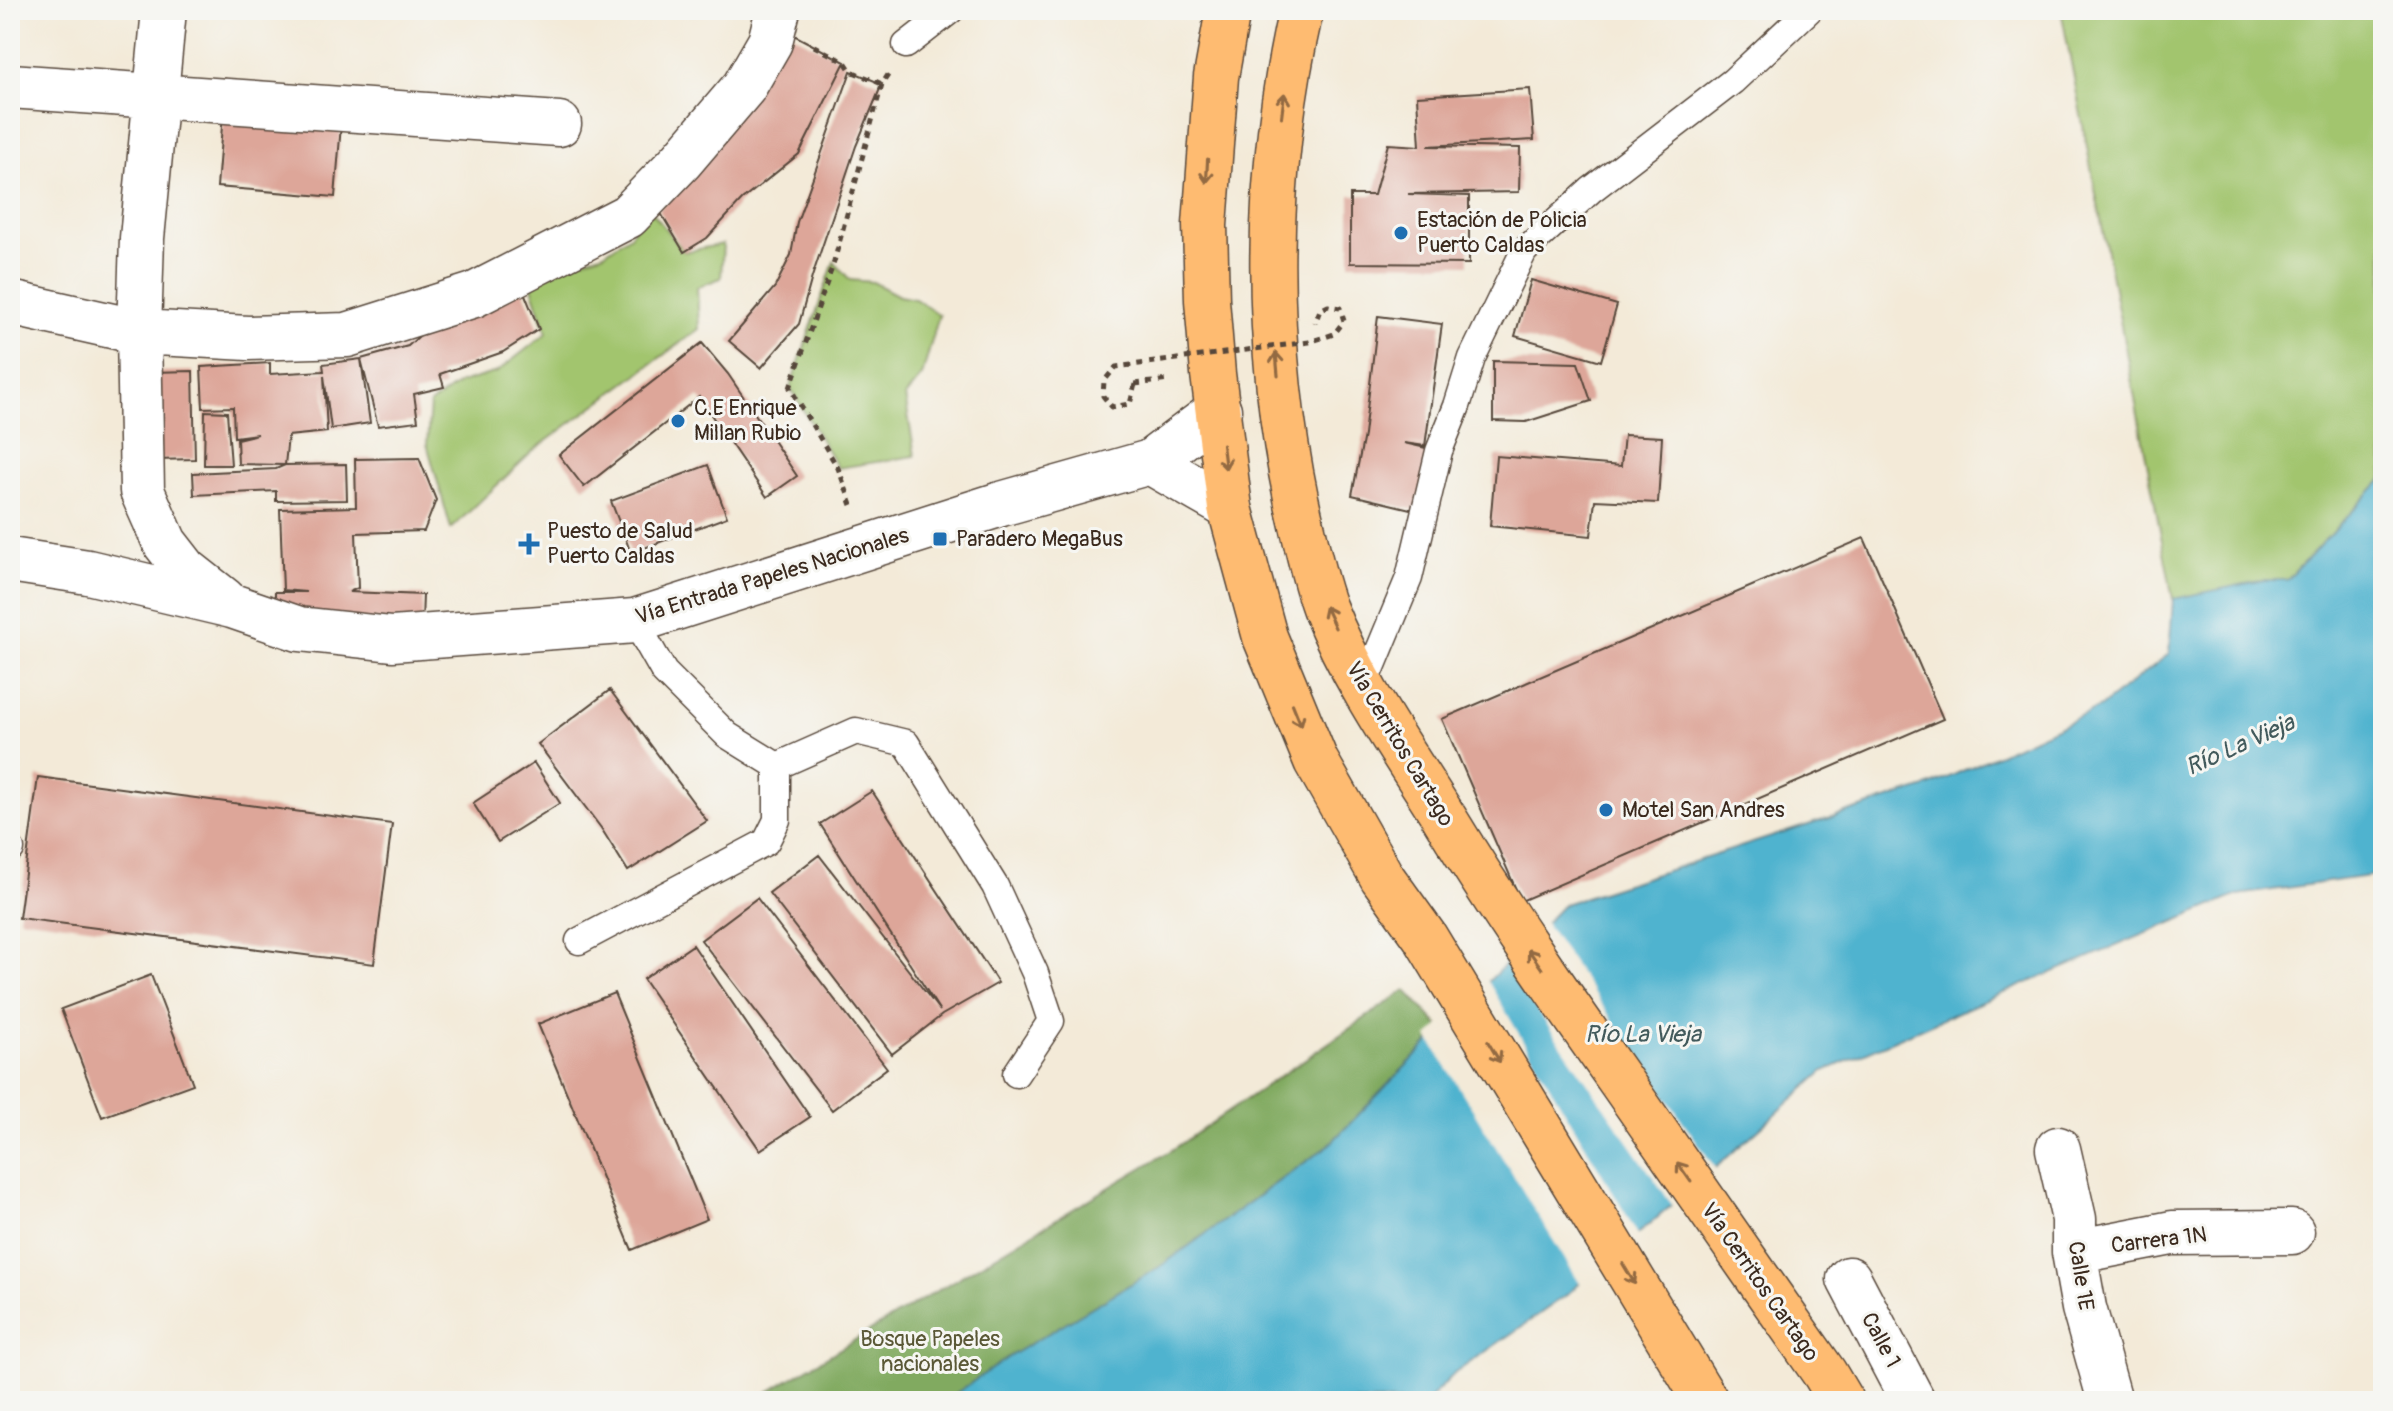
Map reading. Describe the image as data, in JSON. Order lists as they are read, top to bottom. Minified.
{"streets":{"highway":["Vía Cerritos Cartago"],"street":["Vía Entrada Papeles Nacionales","Carrera 1N","Calle 1E","Calle 1"]},"crossings":[["Carrera 1N","Calle 1E"]],"water":["Río La Vieja"],"parks":["Bosque Papeles nacionales"],"places":{"other":["Estación de Policia Puerto Caldas","C.E Enrique Millan Rubio","Motel San Andres"],"transit":["Paradero MegaBus"],"health":["Puesto de Salud Puerto Caldas"]}}
